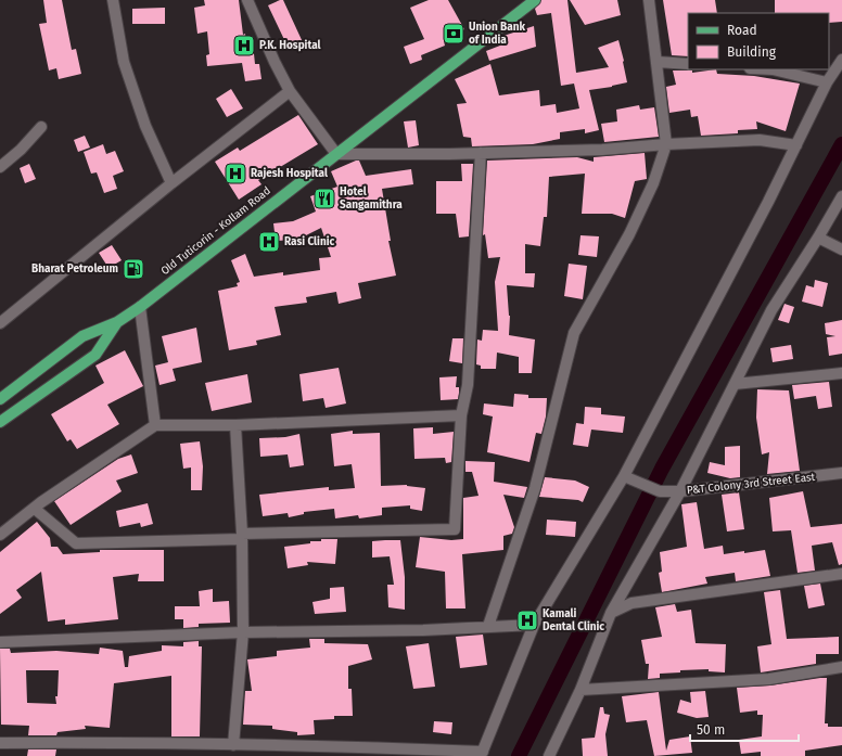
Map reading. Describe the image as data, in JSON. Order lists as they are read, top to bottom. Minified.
{"streets":{"main road":["Old Tuticorin - Kollam Road"],"street":["P&T Colony 3rd Street East"]},"places":{"bank":["Union Bank of India"],"hospital":["P.K. Hospital","Rajesh Hospital","Rasi Clinic","Kamali Dental Clinic"],"restaurant":["Hotel Sangamithra"],"fuel station":["Bharat Petroleum"]},"legend":["Road","Building"],"scale_bar":"50 m"}
